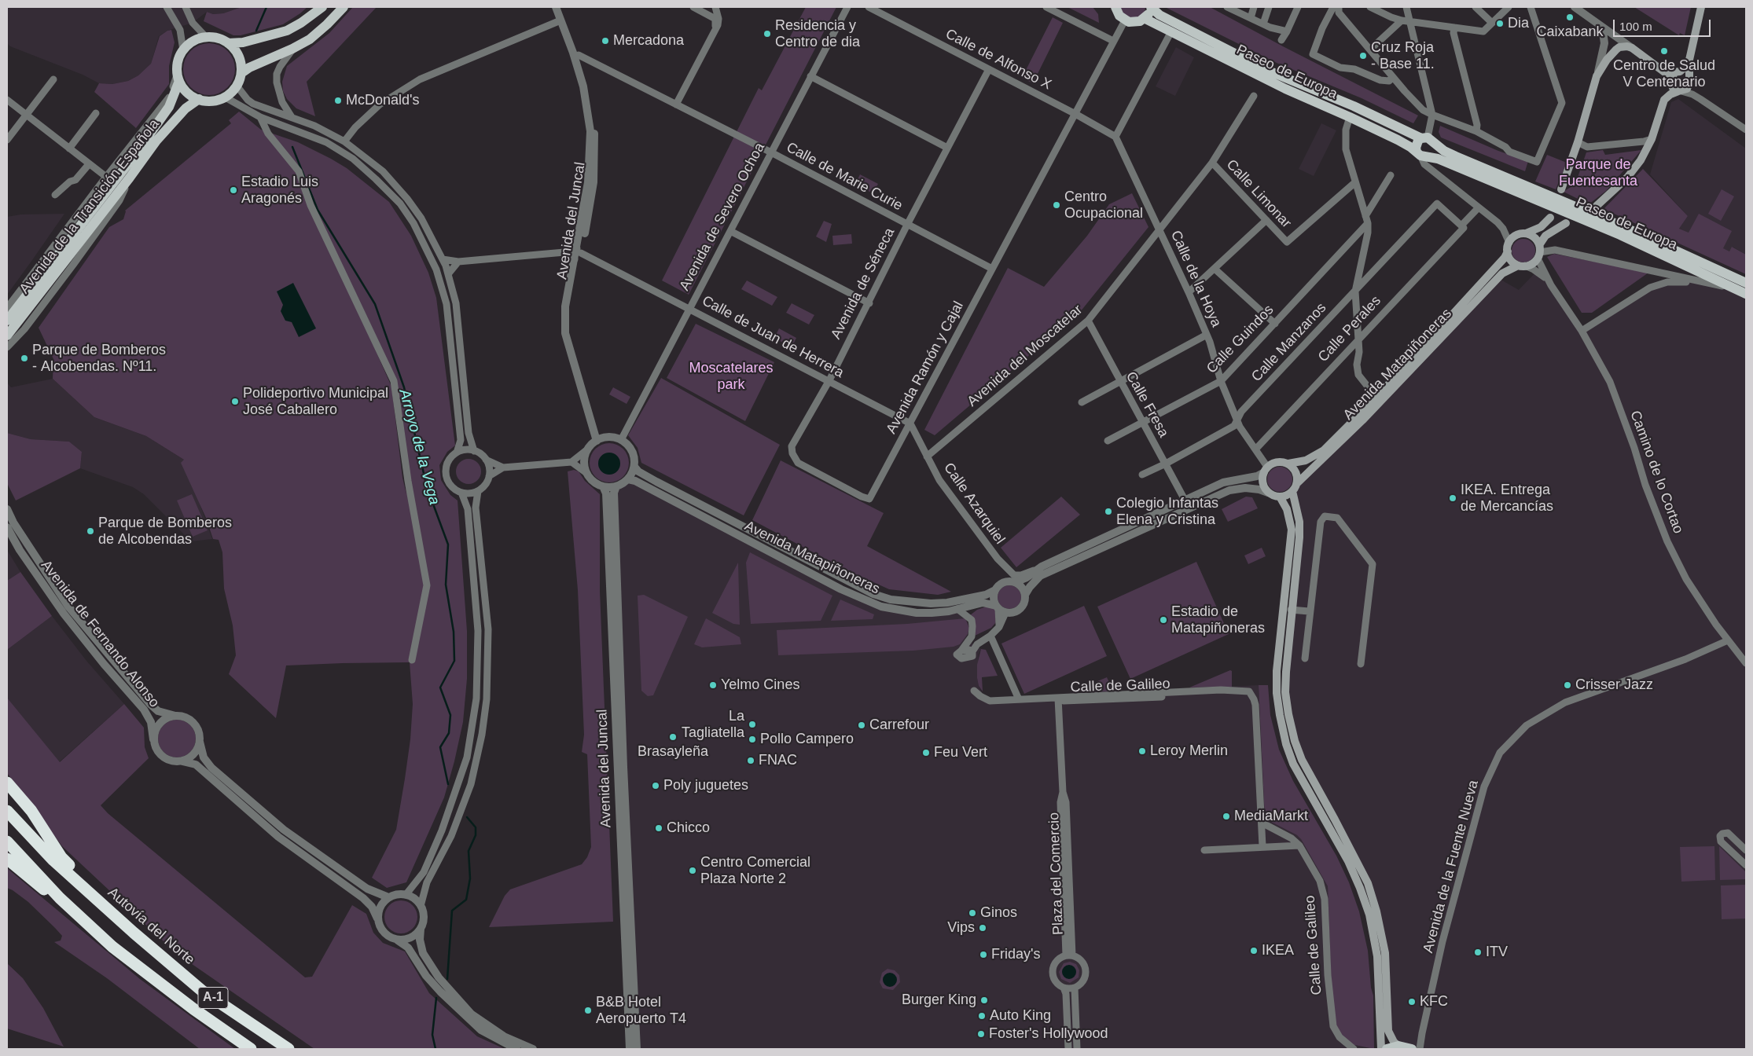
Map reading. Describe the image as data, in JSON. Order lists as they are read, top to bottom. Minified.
{"streets":{"highway":["Autovía del Norte","A-1"],"main road":["Paseo de Europa","Avenida de la Transición Española","Avenida Matapiñoneras"],"street":["Calle de Alfonso X","Calle de Marie Curie","Calle Limonar","Avenida de Severo Ochoa","Avenida del Juncal","Calle de la Hoya","Avenida de Séneca","Calle Perales","Calle de Juan de Herrera","Calle Guindos","Calle Manzanos","Avenida del Moscatelar","Avenida Ramón y Cajal","Calle Fresa","Camino de lo Cortao","Calle Azarquiel","Avenida de Fernando Alonso","Calle de Galileo","Avenida de la Fuente Nueva","Plaza del Comercio"]},"crossings":[["Calle de Alfonso X","Calle de la Hoya"],["Calle de Alfonso X","Avenida de Séneca"],["Calle de Alfonso X","Avenida Ramón y Cajal"],["Calle de Marie Curie","Avenida de Severo Ochoa"],["Calle de Marie Curie","Avenida del Juncal"],["Calle de Marie Curie","Avenida de Séneca"],["Calle de Marie Curie","Avenida Ramón y Cajal"],["Calle Limonar","Avenida del Moscatelar"],["Avenida de Severo Ochoa","Avenida del Juncal"],["Avenida de Severo Ochoa","Calle de Juan de Herrera"],["Avenida de Severo Ochoa","Avenida Matapiñoneras"],["Avenida del Juncal","Calle de Juan de Herrera"],["Avenida del Juncal","Avenida Matapiñoneras"],["Calle de la Hoya","Calle Perales"],["Calle de la Hoya","Calle Guindos"],["Calle de la Hoya","Calle Manzanos"],["Calle de la Hoya","Avenida del Moscatelar"],["Calle de la Hoya","Avenida Matapiñoneras"],["Avenida de Séneca","Calle de Juan de Herrera"],["Avenida de Séneca","Avenida Ramón y Cajal"],["Calle Perales","Calle Manzanos"],["Calle de Juan de Herrera","Avenida Ramón y Cajal"],["Calle de Juan de Herrera","Calle Azarquiel"],["Calle Guindos","Calle Fresa"],["Calle Manzanos","Calle Fresa"],["Avenida del Moscatelar","Calle Fresa"],["Avenida del Moscatelar","Calle Azarquiel"],["Avenida Matapiñoneras","Camino de lo Cortao"],["Avenida Ramón y Cajal","Calle Azarquiel"],["Camino de lo Cortao","Avenida de la Fuente Nueva"],["Calle de Galileo","Plaza del Comercio"]],"water":["Arroyo de la Vega"],"parks":["Parque de Fuentesanta","Moscatelares park"],"places":["Caixabank","Dia","Residencia y Centro de dia","Mercadona","Centro de Salud V Centenario","Cruz Roja - Base 11.","McDonald's","Estadio Luis Aragonés","Centro Ocupacional","Parque de Bomberos - Alcobendas. Nº11.","Polideportivo Municipal José Caballero","IKEA. Entrega de Mercancías","Colegio Infantas Elena y Cristina","Parque de Bomberos de Alcobendas","Estadio de Matapiñoneras","Yelmo Cines","Crisser Jazz","La Tagliatella","Carrefour","Brasayleña","Pollo Campero","Leroy Merlin","Feu Vert","FNAC","Poly juguetes","MediaMarkt","Chicco","Centro Comercial Plaza Norte 2","Ginos","Vips","IKEA","ITV","Friday's","Burger King","KFC","B&B Hotel Aeropuerto T4","Auto King","Foster's Hollywood"],"scale_bar":"100 m"}
